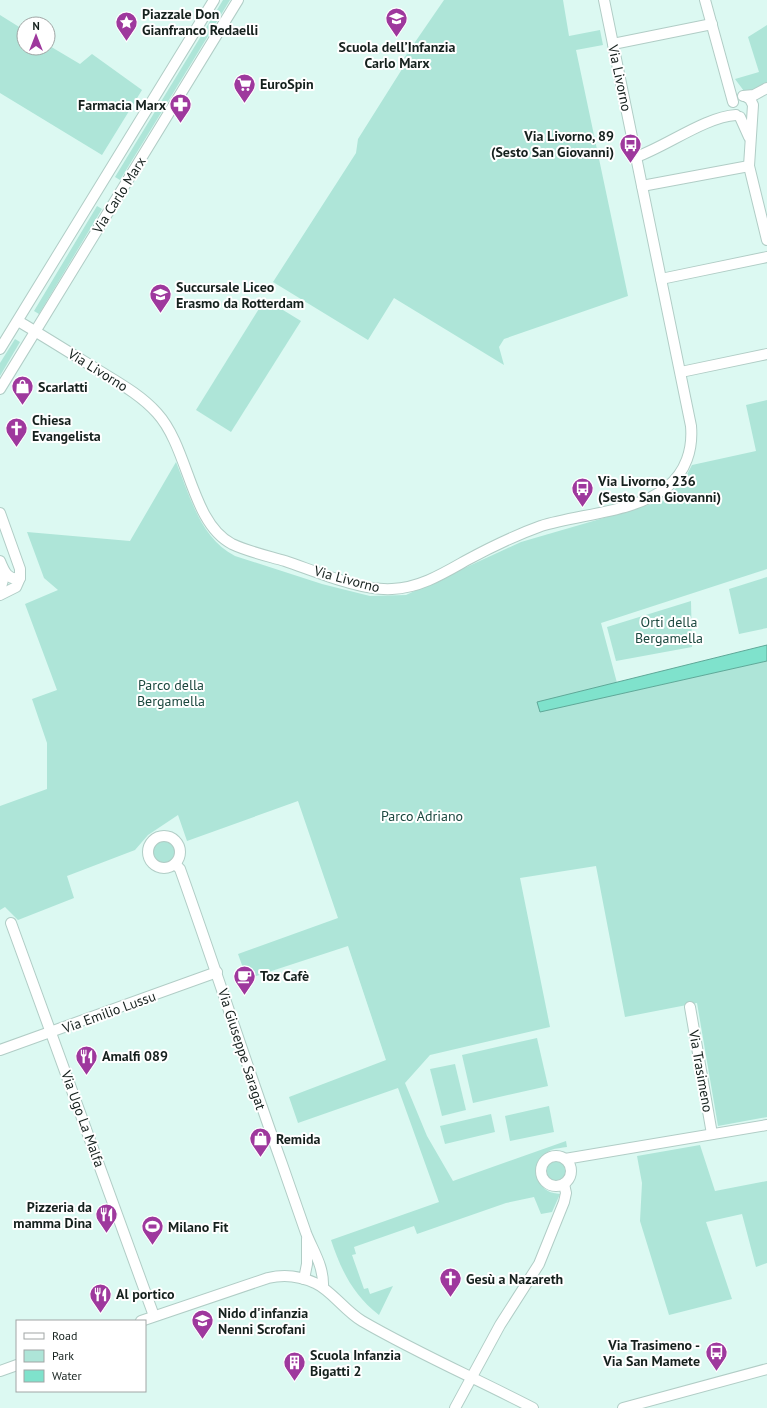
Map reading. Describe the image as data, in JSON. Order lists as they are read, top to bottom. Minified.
{"streets":{"street":["Via Livorno","Via Carlo Marx","Via Emilio Lussu","Via Giuseppe Saragat","Via Trasimeno","Via Ugo La Malfa"]},"crossings":[["Via Livorno","Via Carlo Marx"],["Via Emilio Lussu","Via Giuseppe Saragat"],["Via Emilio Lussu","Via Ugo La Malfa"]],"parks":["Orti della Bergamella","Parco della Bergamella","Parco Adriano"],"places":{"school or university":["Scuola dell’Infanzia Carlo Marx","Succursale Liceo Erasmo da Rotterdam","Nido d'infanzia Nenni Scrofani"],"place":["Piazzale Don Gianfranco Redaelli"],"supermarket":["EuroSpin"],"pharmacy":["Farmacia Marx"],"bus stop":["Via Livorno, 89 (Sesto San Giovanni)","Via Livorno, 236 (Sesto San Giovanni)","Via Trasimeno - Via San Mamete"],"shop":["Scarlatti","Remida"],"church":["Chiesa Evangelista","Gesù a Nazareth"],"cafe":["Toz Cafè"],"restaurant":["Amalfi 089","Pizzeria da mamma Dina","Al portico"],"sports":["Milano Fit"],"building":["Scuola Infanzia Bigatti 2"]},"legend":["Road","Park","Water"],"north":"top"}
